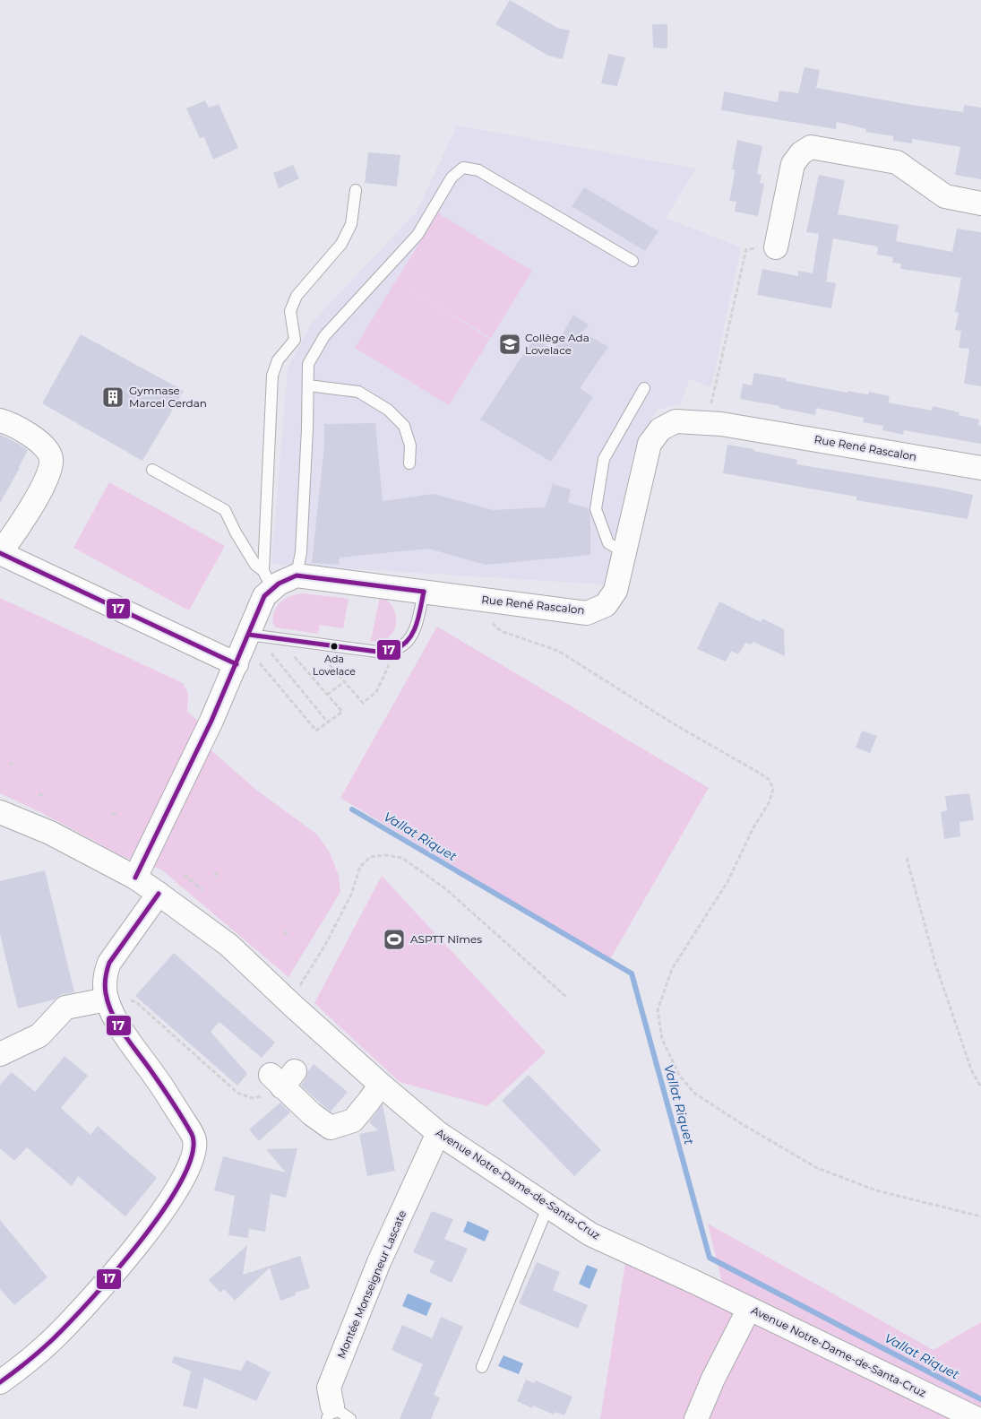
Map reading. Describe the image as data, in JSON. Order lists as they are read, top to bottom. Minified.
{"streets":{"street":["Rue René Rascalon","Avenue Notre-Dame-de-Santa-Cruz","Montée Monseigneur Lascate"]},"crossings":[["Avenue Notre-Dame-de-Santa-Cruz","Montée Monseigneur Lascate"]],"water":["Vallat Riquet"],"places":{"school or university":["Collège Ada Lovelace"],"building":["Gymnase Marcel Cerdan"],"other":["Ada Lovelace"],"sports":["ASPTT Nîmes"]},"lines":["transit line 17"]}
